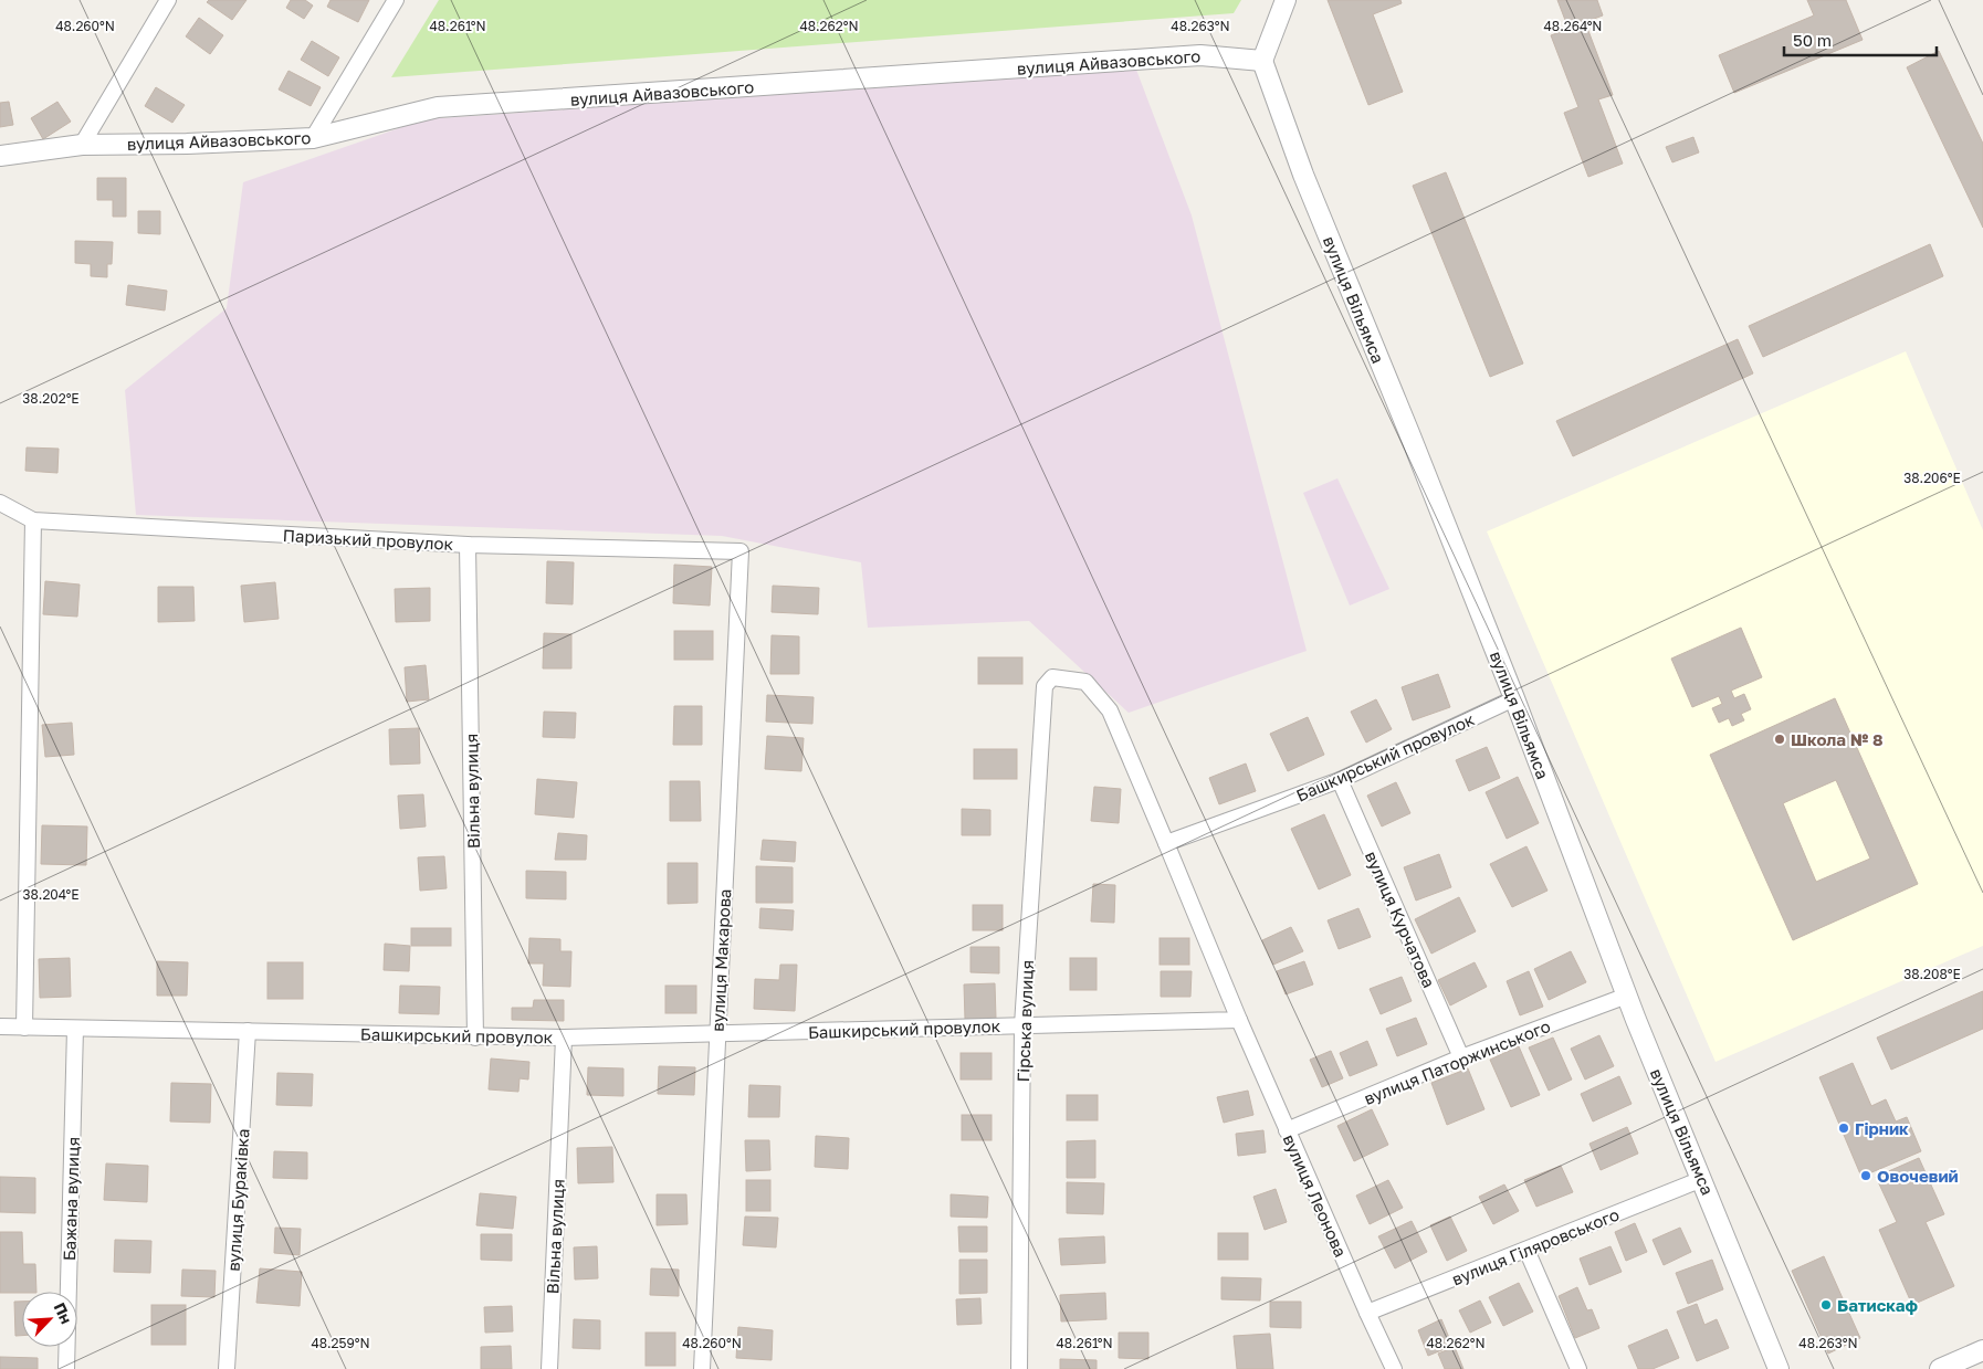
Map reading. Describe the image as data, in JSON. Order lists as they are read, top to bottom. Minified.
{"streets":{"street":["вулиця Айвазовського","вулиця Вільямса","Паризький провулок","Башкирський провулок","Вільна вулиця","вулиця Курчатова","вулиця Макарова","Гірська вулиця","вулиця Паторжинського","вулиця Леонова","Бажана вулиця","вулиця Бураківка","вулиця Гіляровського"]},"crossings":[["вулиця Айвазовського","вулиця Вільямса"],["вулиця Вільямса","Башкирський провулок"],["вулиця Вільямса","вулиця Паторжинського"],["вулиця Вільямса","вулиця Гіляровського"],["Паризький провулок","Вільна вулиця"],["Паризький провулок","вулиця Макарова"],["Башкирський провулок","Вільна вулиця"],["Башкирський провулок","вулиця Курчатова"],["Башкирський провулок","вулиця Макарова"],["Башкирський провулок","Гірська вулиця"],["Башкирський провулок","вулиця Леонова"],["Башкирський провулок","Бажана вулиця"],["Башкирський провулок","вулиця Бураківка"],["вулиця Курчатова","вулиця Паторжинського"],["вулиця Паторжинського","вулиця Леонова"],["вулиця Леонова","вулиця Гіляровського"]],"places":["Школа № 8","Гірник","Овочевий","Батискаф"],"scale_bar":"50 m","north":"top right","coordinates":["48.260°N","48.261°N","48.262°N","48.263°N","48.264°N","38.202°E","38.206°E","38.204°E","38.208°E","48.259°N"]}
